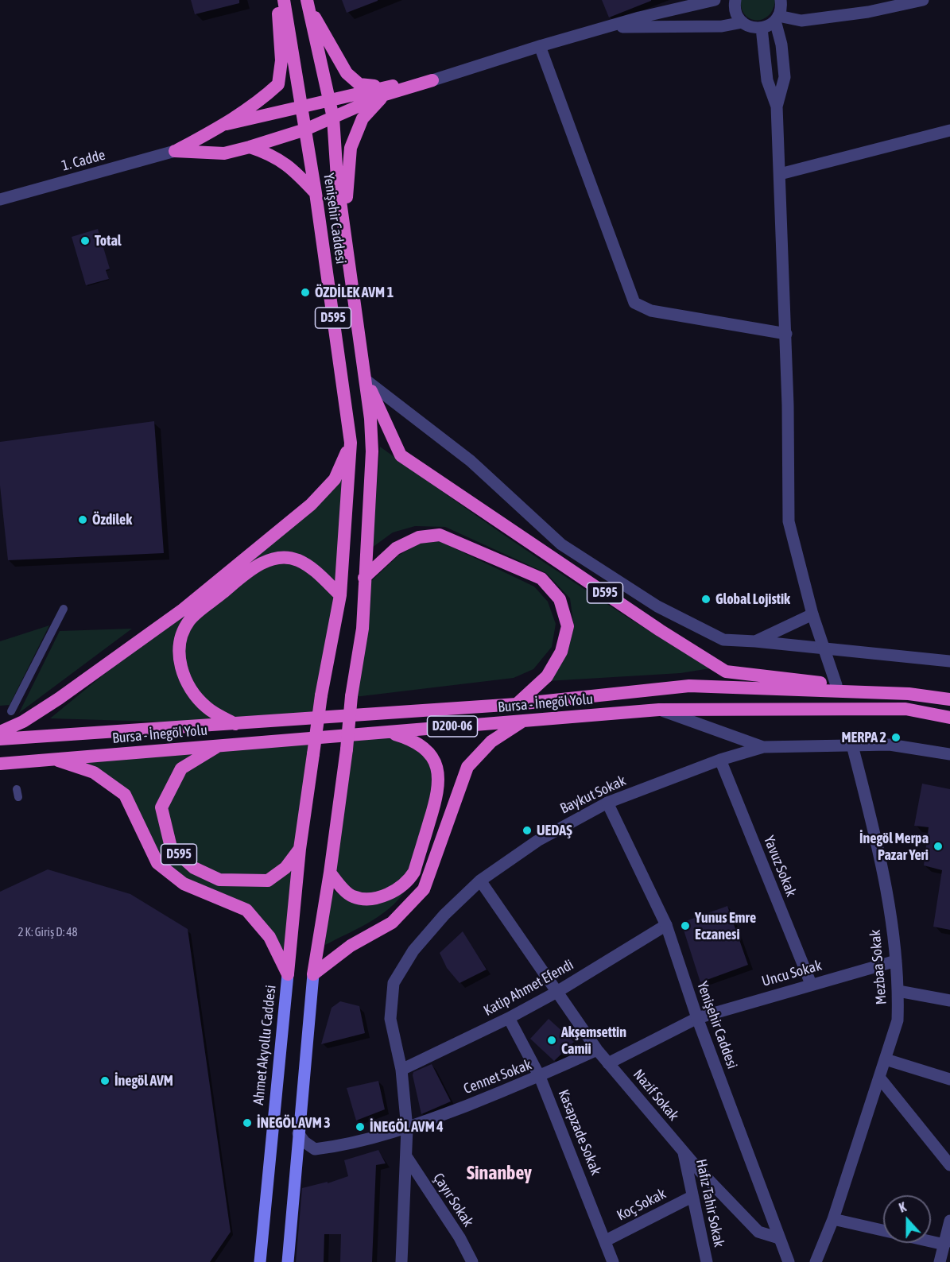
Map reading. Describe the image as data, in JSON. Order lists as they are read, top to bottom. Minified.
{"streets":{"highway":["Yenişehir Caddesi","D595","Bursa - İnegöl Yolu","D200-06"],"main road":["Ahmet Akyollu Caddesi"],"street":["1. Cadde","Baykut Sokak","Yavuz Sokak","Mezbaa Sokak","Uncu Sokak","Katip Ahmet Efendi","Cennet Sokak","Nazif Sokak","Kasapzade Sokak","Çayır Sokak","Hafız Tahir Sokak","Koç Sokak"]},"crossings":[["Yenişehir Caddesi","D595"],["Yenişehir Caddesi","Baykut Sokak"],["Yenişehir Caddesi","Uncu Sokak"],["Yenişehir Caddesi","Katip Ahmet Efendi"],["Yenişehir Caddesi","Nazif Sokak"],["D595","Bursa - İnegöl Yolu"],["Baykut Sokak","Yavuz Sokak"],["Baykut Sokak","Mezbaa Sokak"],["Baykut Sokak","Katip Ahmet Efendi"],["Baykut Sokak","Cennet Sokak"],["Baykut Sokak","Nazif Sokak"],["Baykut Sokak","Çayır Sokak"],["Yavuz Sokak","Uncu Sokak"],["Mezbaa Sokak","Uncu Sokak"],["Uncu Sokak","Nazif Sokak"],["Katip Ahmet Efendi","Nazif Sokak"],["Katip Ahmet Efendi","Kasapzade Sokak"],["Cennet Sokak","Nazif Sokak"],["Cennet Sokak","Kasapzade Sokak"],["Nazif Sokak","Hafız Tahir Sokak"],["Kasapzade Sokak","Koç Sokak"],["Hafız Tahir Sokak","Koç Sokak"]],"districts":["Sinanbey"],"places":["Total","ÖZDİLEK AVM 1","Özdilek","Global Lojistik","MERPA 2","UEDAŞ","İnegöl Merpa Pazar Yeri","Yunus Emre Eczanesi","Akşemsettin Camii","İnegöl AVM","İNEGÖL AVM 3","İNEGÖL AVM 4"],"house_numbers":["2 K: Giriş D: 48"],"north":"top"}
